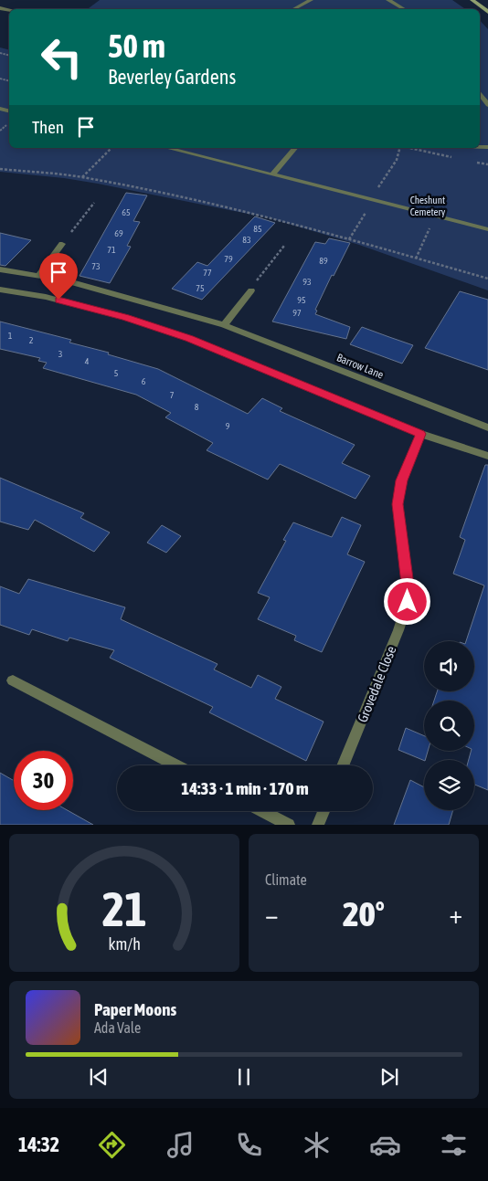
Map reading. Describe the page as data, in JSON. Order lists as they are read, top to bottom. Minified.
{"streets":{"street":["Barrow Lane","Grovedale Close"]},"parks":["Cheshunt Cemetery"],"house_numbers":["65","85","69","83","71","79","89","73","77","93","75","95","97","1","2","3","4","5","6","7","8","9"],"page":{"turn":["50 m","Beverley Gardens"],"then":"Then","limit":"30","trip":"14:33 · 1 min · 170 m","tile":"Climate","heat":["−","20°","+"],"song":["Paper Moons","Ada Vale"],"tabs":"14:32","gauge":["21","km/h"]}}
